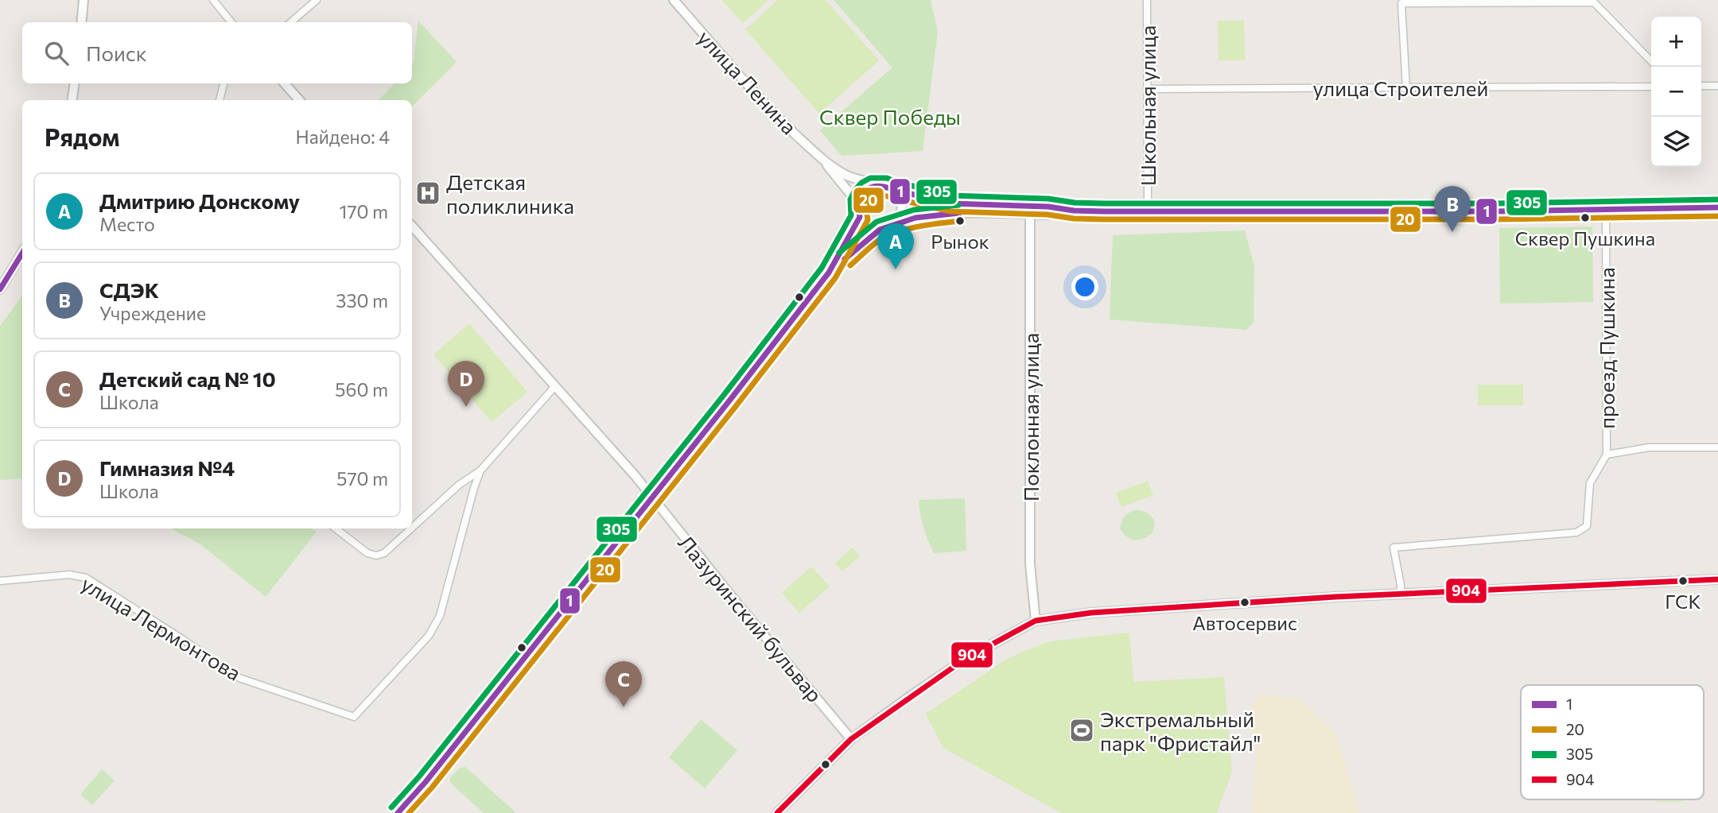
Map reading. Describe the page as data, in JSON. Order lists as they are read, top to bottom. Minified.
{"streets":{"street":["улица Ленина","улица Строителей","Школьная улица","проезд Пушкина","Поклонная улица","Лазуринский бульвар","улица Лермонтова"]},"crossings":[["улица Ленина","Школьная улица"],["улица Ленина","проезд Пушкина"],["улица Ленина","Поклонная улица"],["улица Строителей","Школьная улица"]],"parks":["Сквер Победы"],"places":{"hospital":["Детская поликлиника"],"other":["Сквер Пушкина","Рынок","ГСК","Автосервис"],"sports":["Экстремальный парк \"Фристайл\""]},"lines":["transit line 305","transit line 1","transit line 20","transit line 904"],"legend":["1","20","305","904"],"page":{"map_buttons":["+","−"],"search":"Поиск","heading":["Рядом","Найдено: 4"],"list":[{"mark":"A","name":"Дмитрию Донскому","note":"Место","value":"170 m"},{"mark":"B","name":"СДЭК","note":"Учреждение","value":"330 m"},{"mark":"C","name":"Детский сад № 10","note":"Школа","value":"560 m"},{"mark":"D","name":"Гимназия №4","note":"Школа","value":"570 m"}],"pins":["B","A","D","C"]}}
